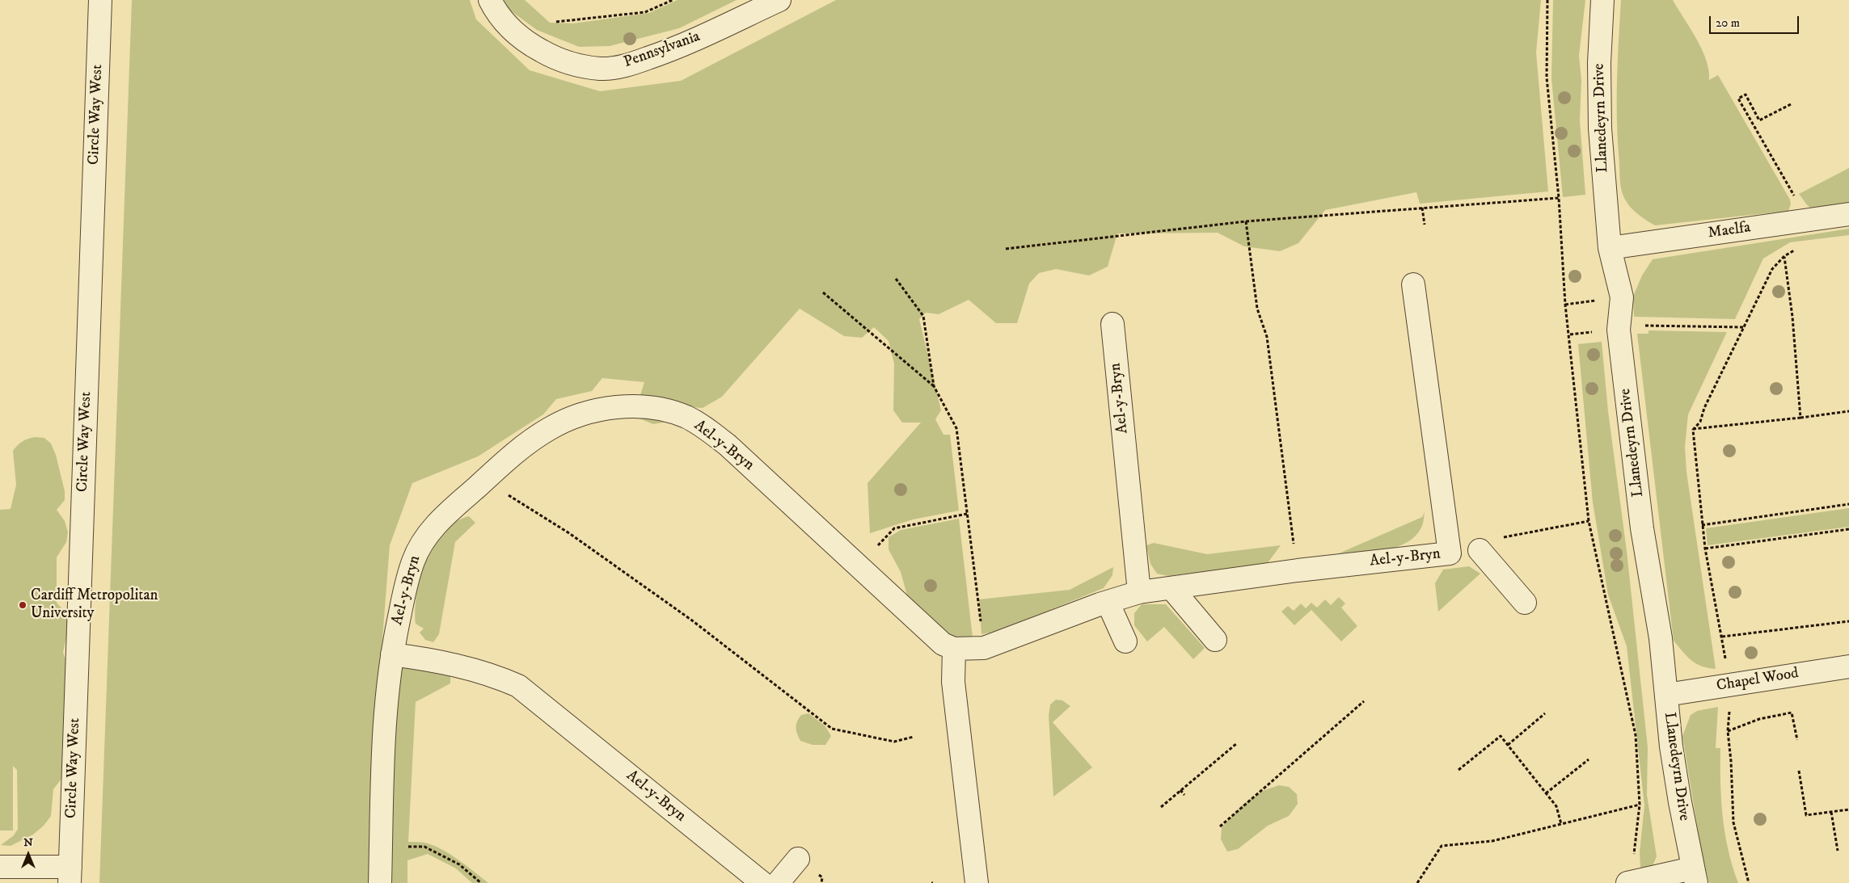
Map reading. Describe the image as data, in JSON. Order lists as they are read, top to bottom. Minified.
{"streets":{"street":["Pennsylvania","Circle Way West","Llanedeyrn Drive","Maelfa","Ael-y-Bryn","Chapel Wood"]},"crossings":[["Llanedeyrn Drive","Maelfa"],["Llanedeyrn Drive","Chapel Wood"]],"places":["Cardiff Metropolitan University"],"scale_bar":"20 m","north":"top"}
